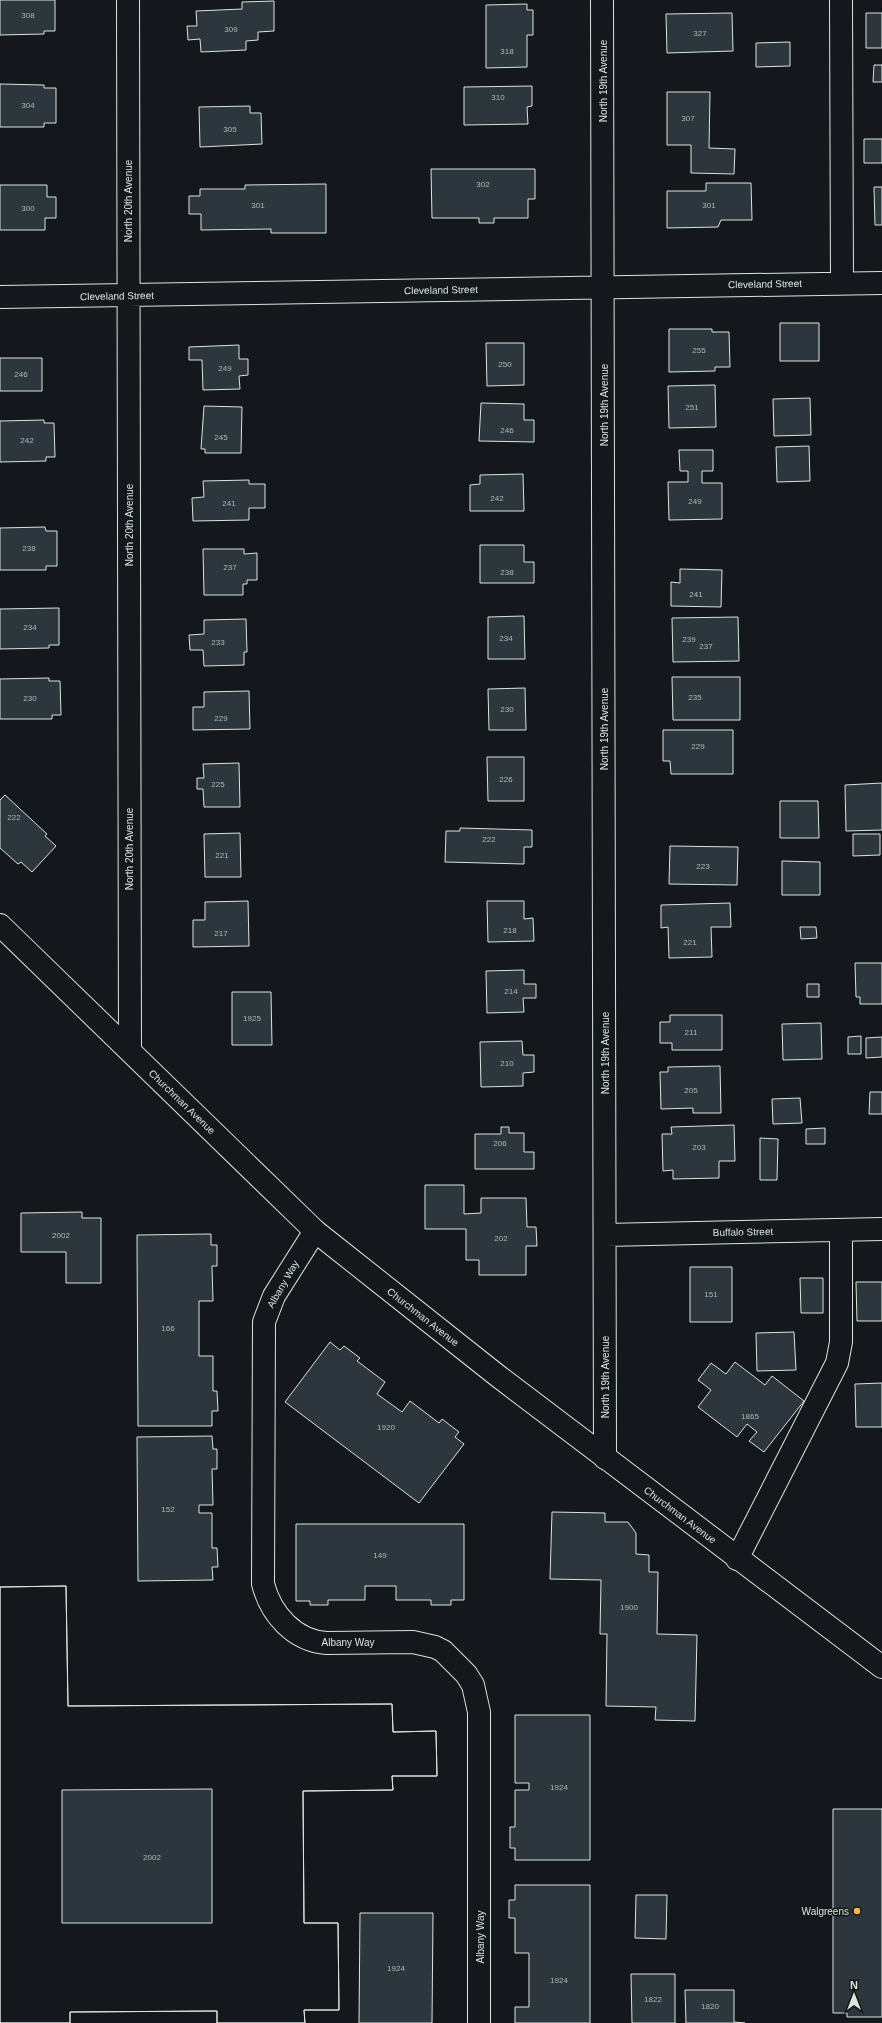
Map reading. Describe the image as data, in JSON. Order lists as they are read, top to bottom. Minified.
{"streets":{"street":["North 19th Avenue","North 20th Avenue","Cleveland Street","Churchman Avenue","Buffalo Street","Albany Way"]},"crossings":[["North 19th Avenue","Cleveland Street"],["North 19th Avenue","Churchman Avenue"],["North 19th Avenue","Buffalo Street"],["North 20th Avenue","Cleveland Street"],["North 20th Avenue","Churchman Avenue"],["Churchman Avenue","Albany Way"]],"places":["Walgreens"],"house_numbers":["308","309","327","318","310","304","307","305","302","301","301","300","255","250","249","246","251","246","245","242","242","249","241","238","237","238","241","234","234","239","233","237","235","230","230","229","229","226","225","222","222","221","223","218","217","221","214","1925","211","210","205","206","203","2002","202","151","166","1865","1920","152","149","1900","1924","2002","1924","1924","1822","1820"],"north":"top"}
